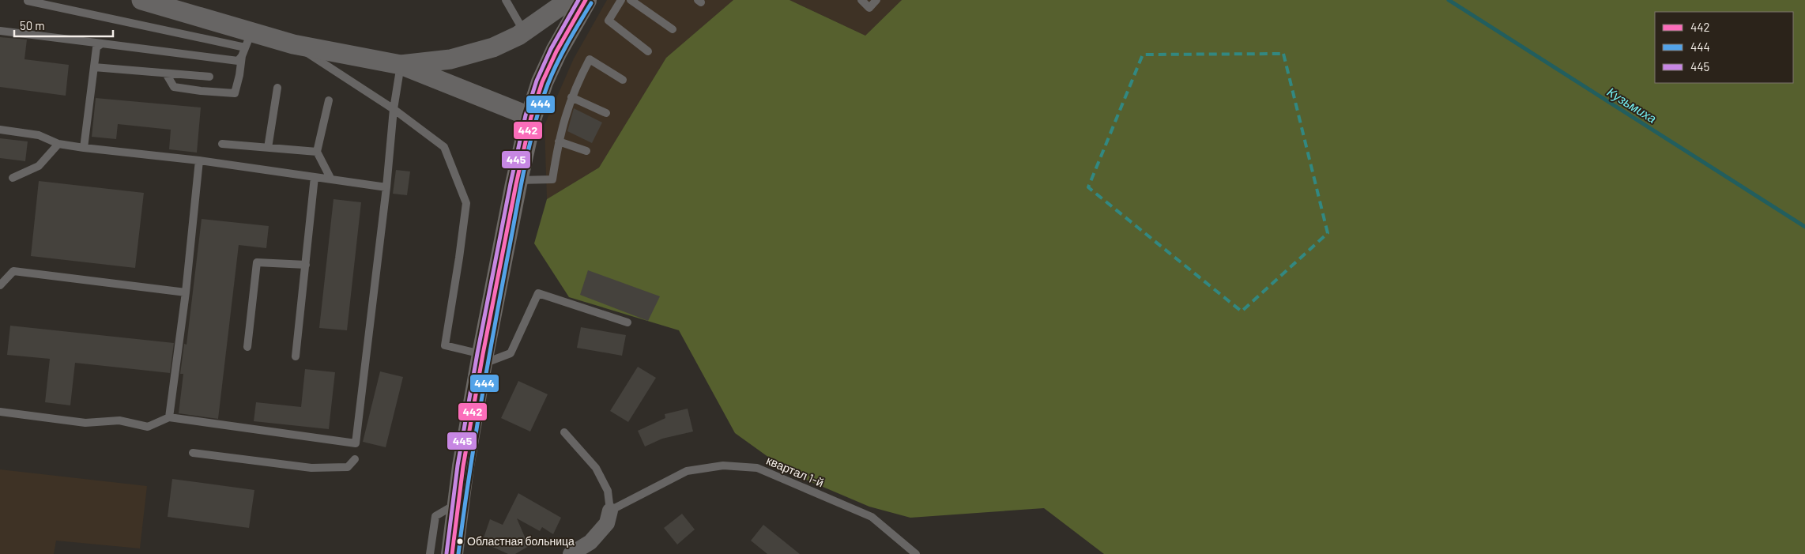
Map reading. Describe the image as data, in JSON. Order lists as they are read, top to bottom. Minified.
{"streets":{"lane":["квартал 1-й"]},"water":["Кузьмиха"],"places":["Областная больница"],"lines":["transit line 442","transit line 445","transit line 444"],"legend":["442","444","445"],"scale_bar":"50 m"}
